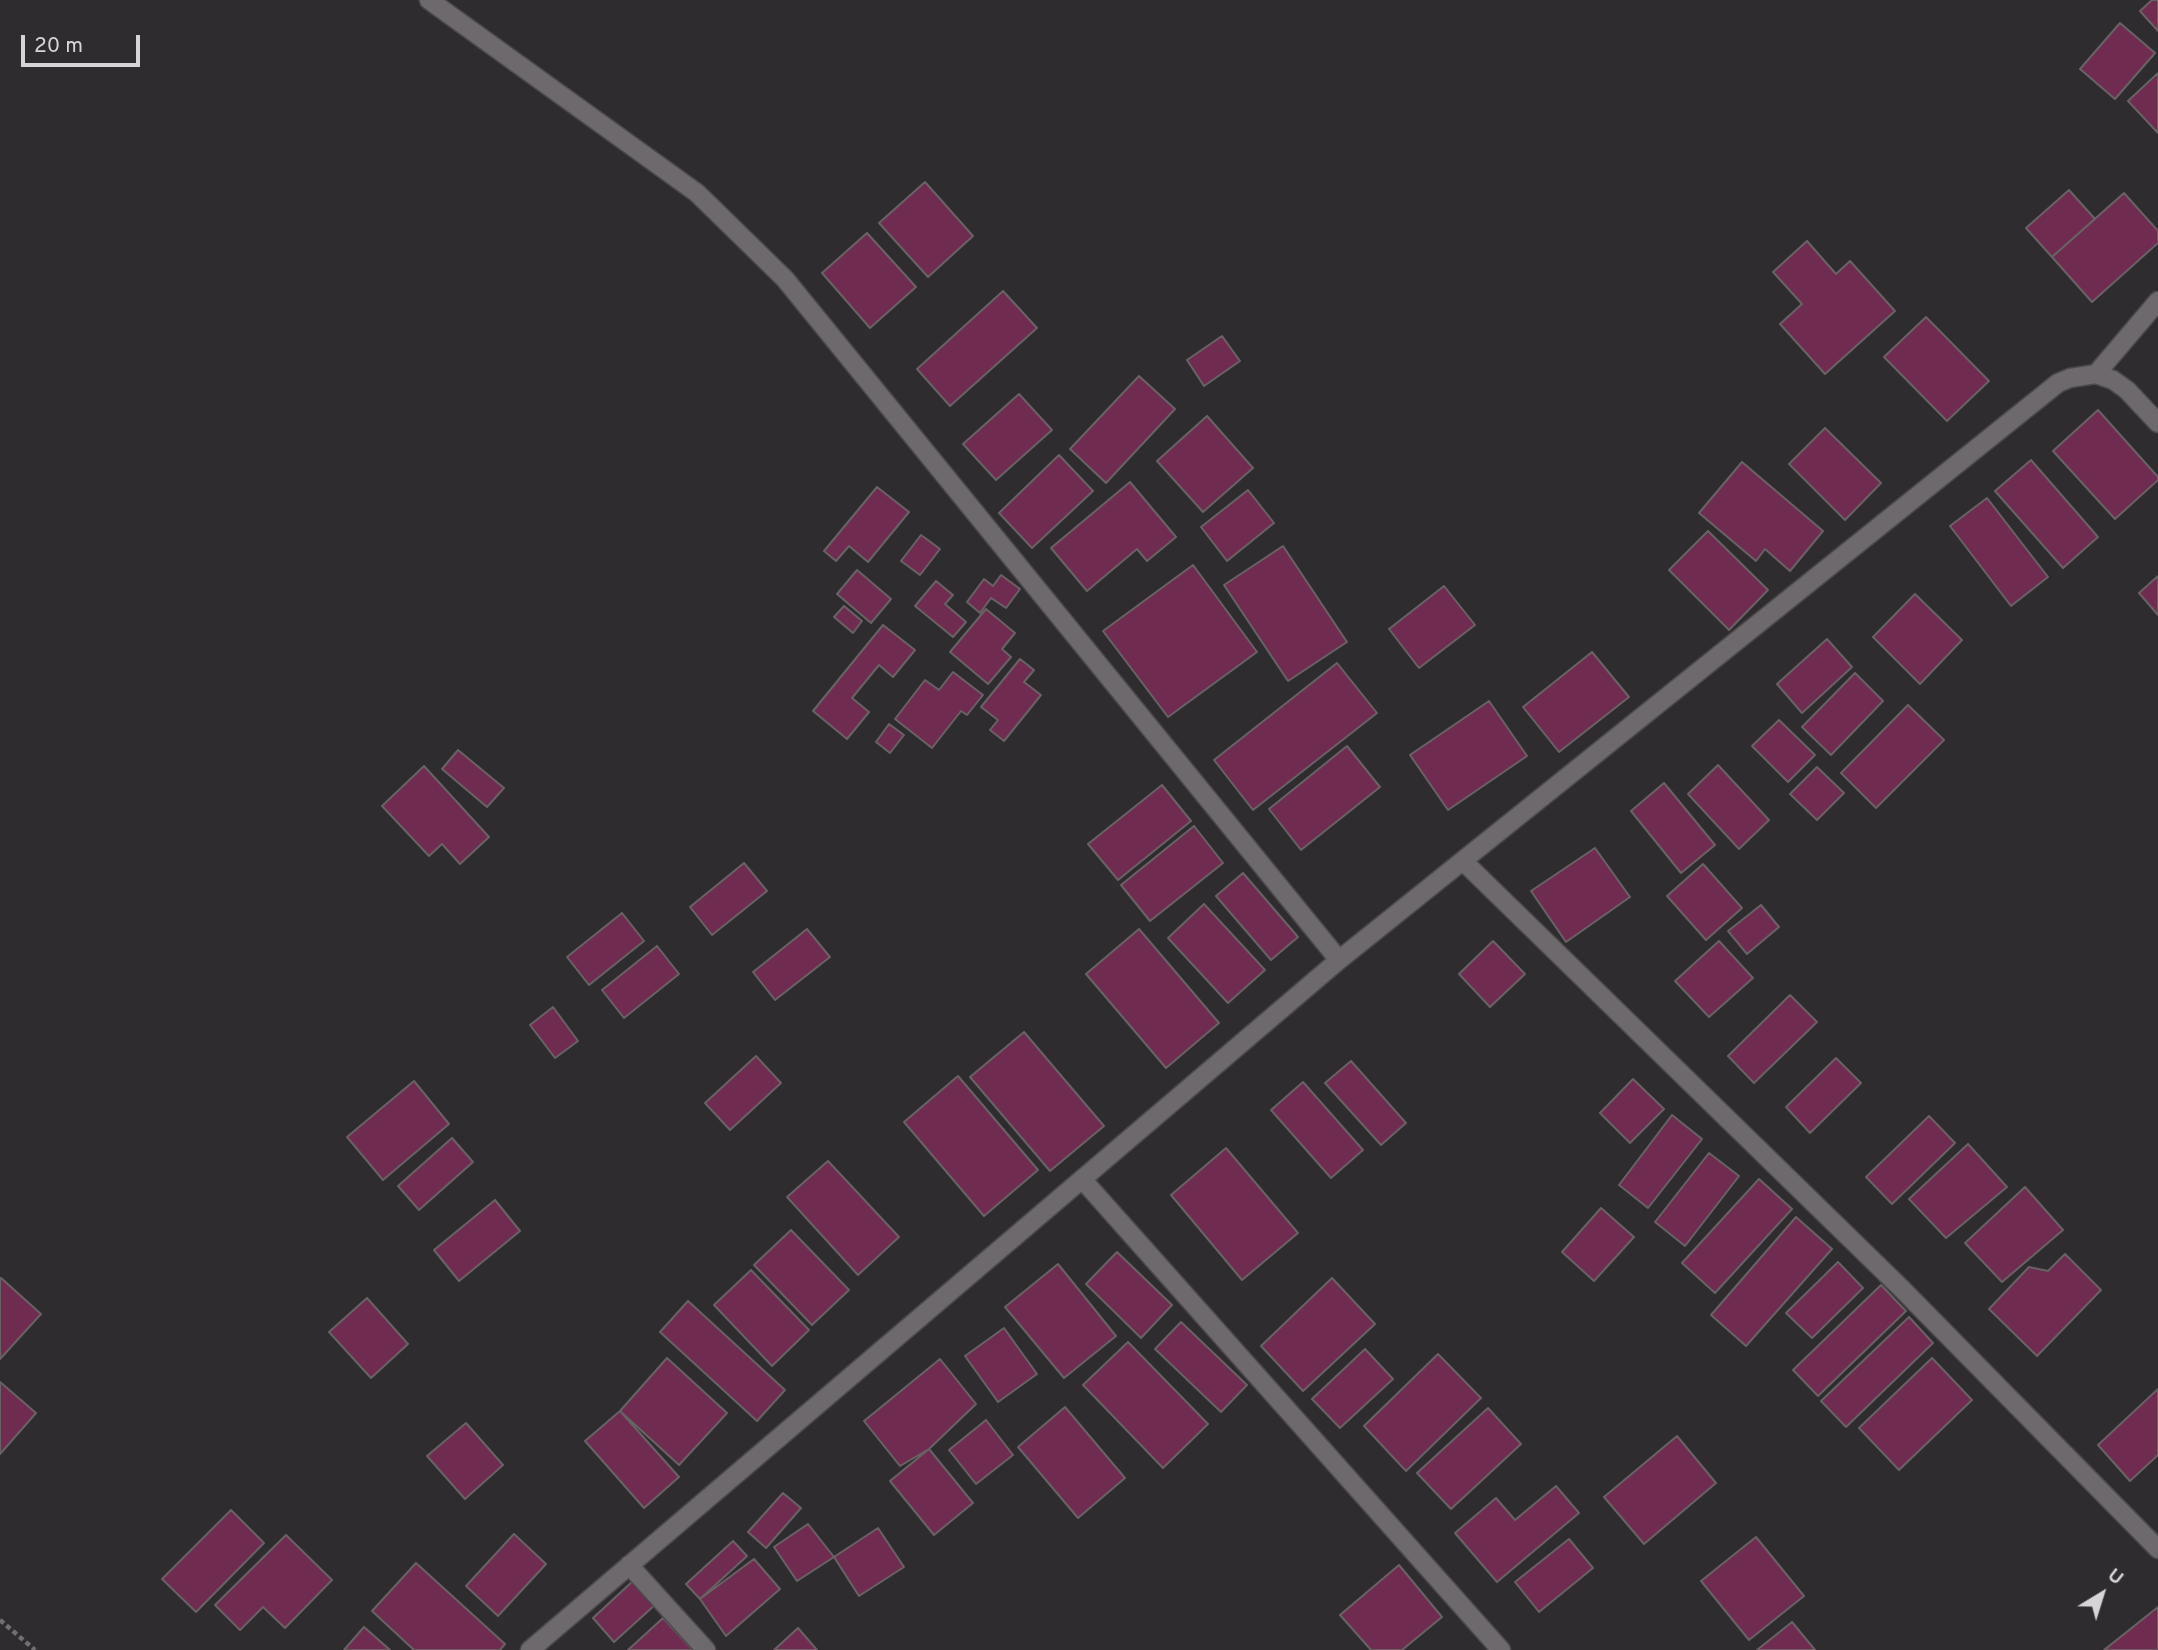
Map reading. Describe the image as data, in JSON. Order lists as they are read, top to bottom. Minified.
{"scale_bar":"20 m","north":"top right"}
